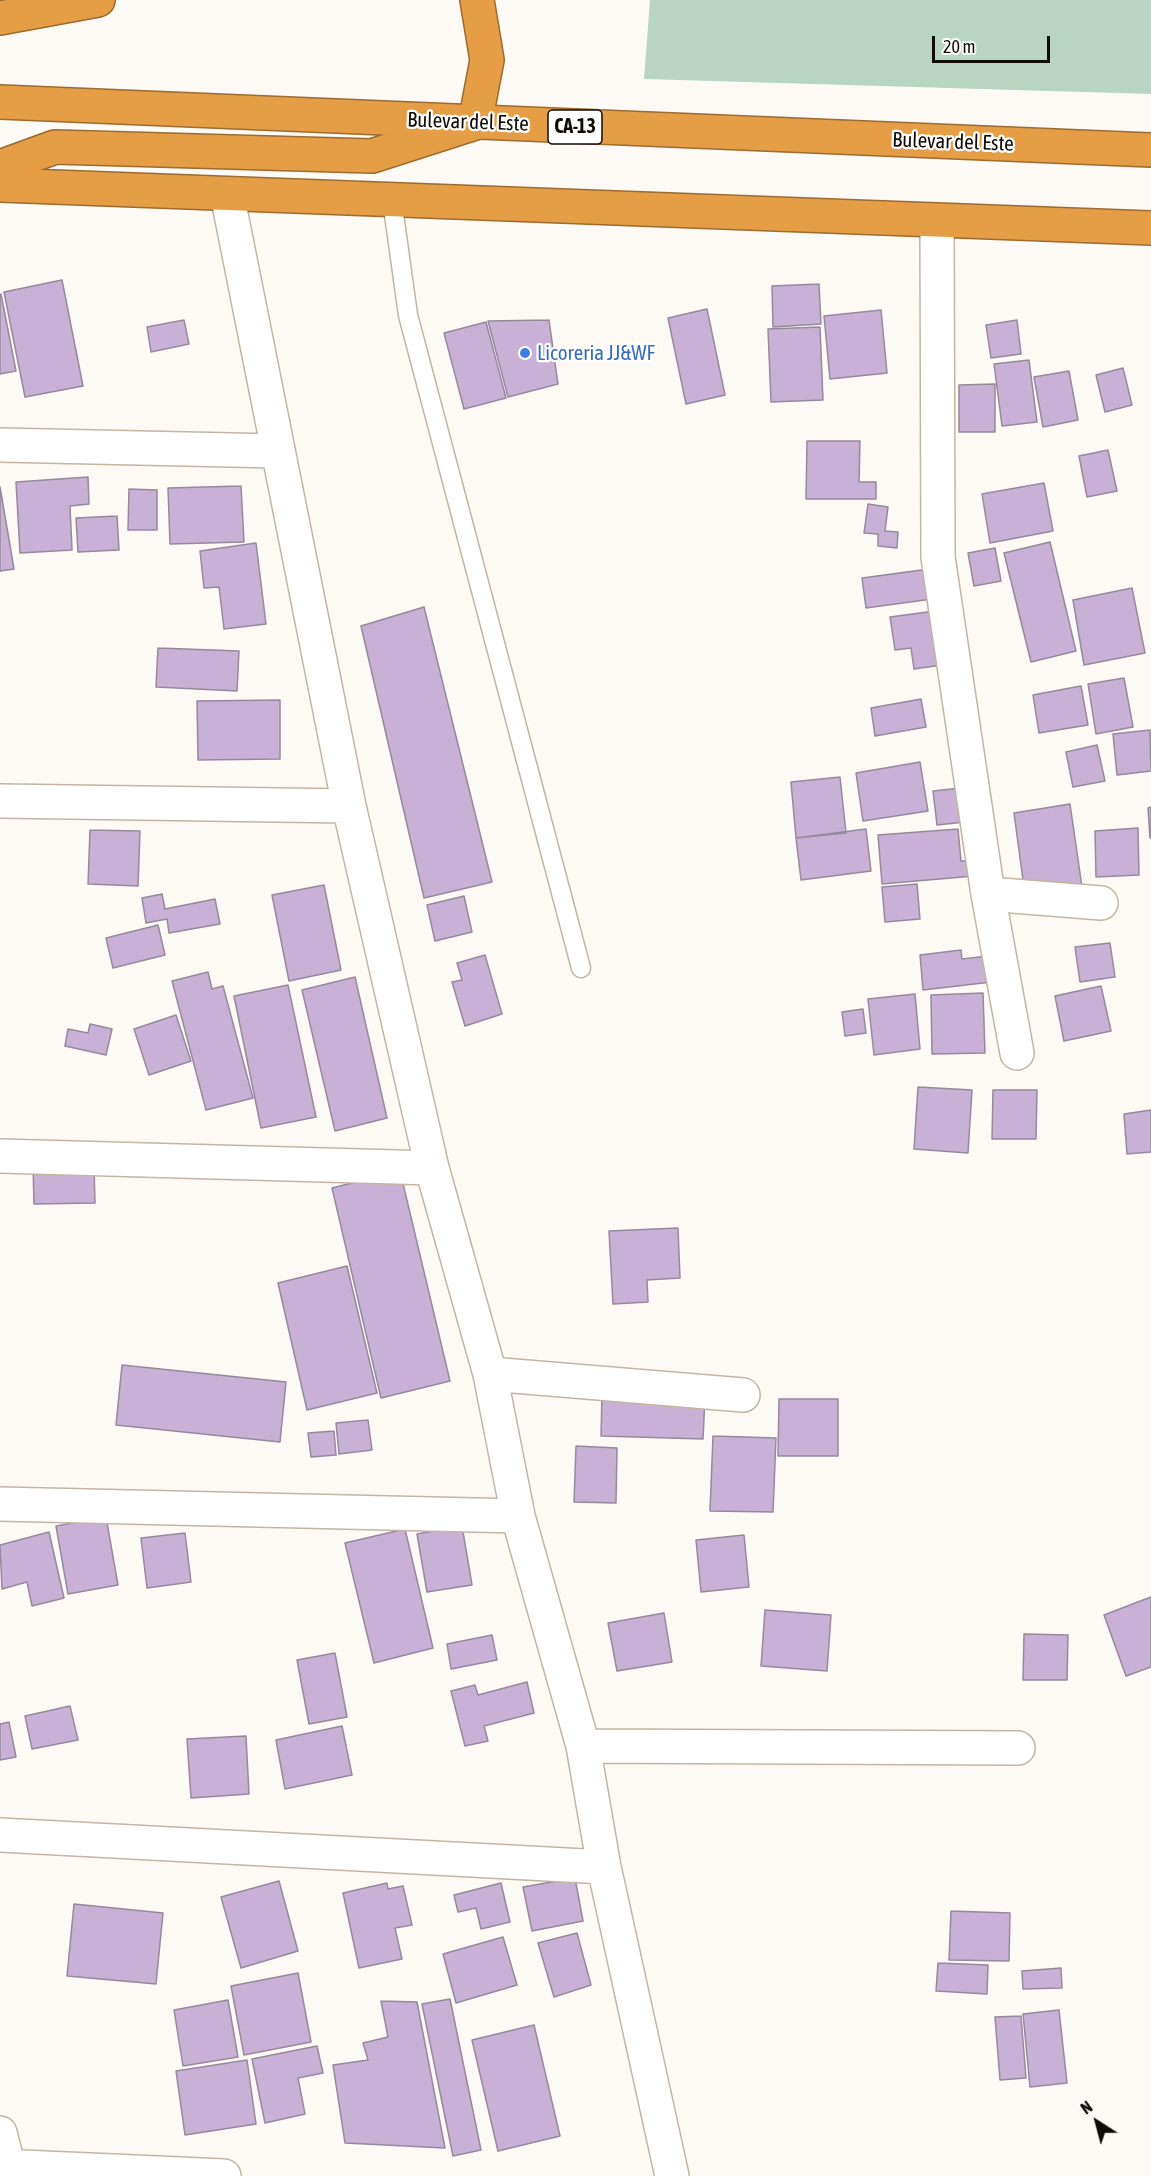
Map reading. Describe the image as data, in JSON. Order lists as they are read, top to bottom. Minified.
{"streets":{"highway":["Bulevar del Este","CA-13"]},"places":["Licoreria JJ&WF"],"scale_bar":"20 m","north":"top left"}
